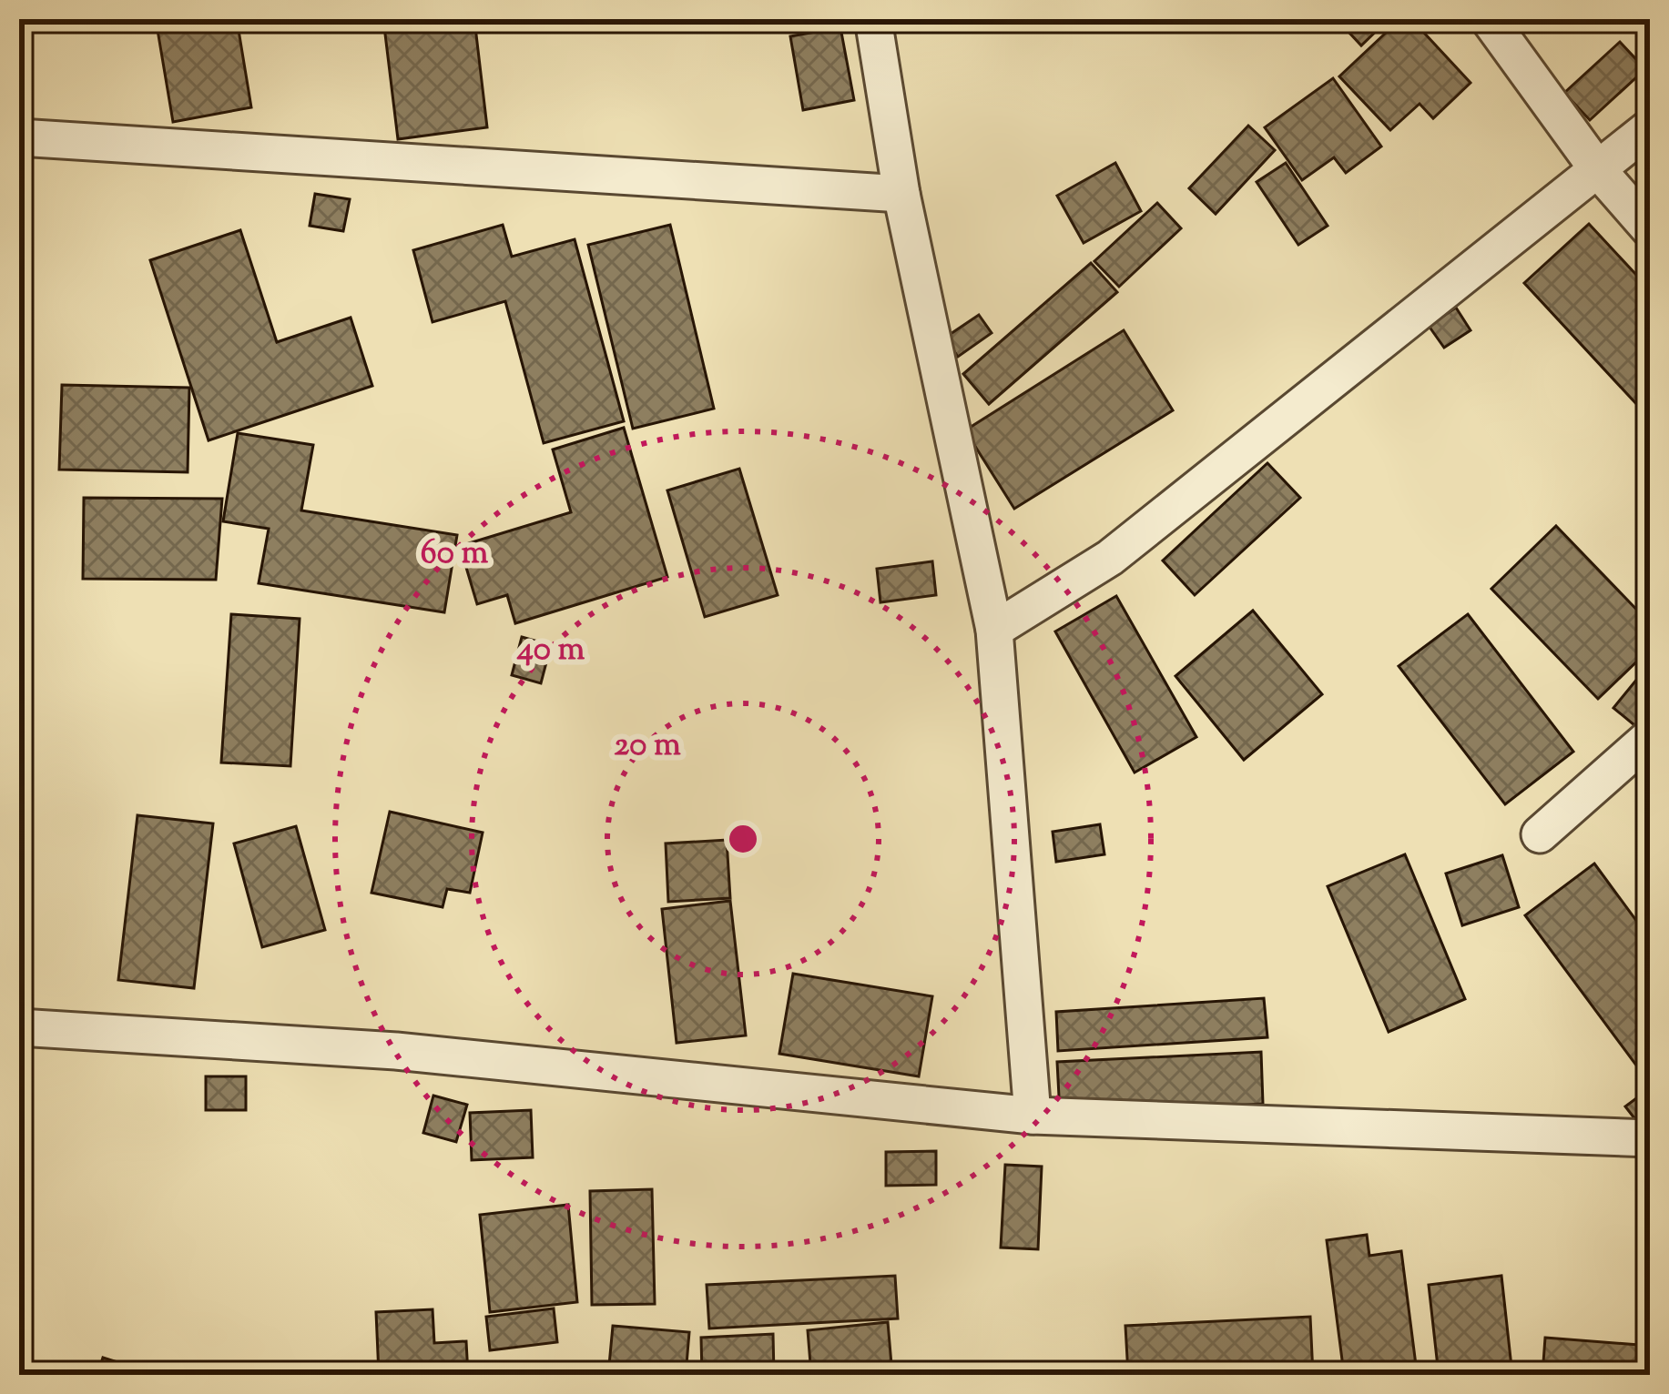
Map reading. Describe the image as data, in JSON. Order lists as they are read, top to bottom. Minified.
{"rings":["60 m","40 m","20 m"]}
